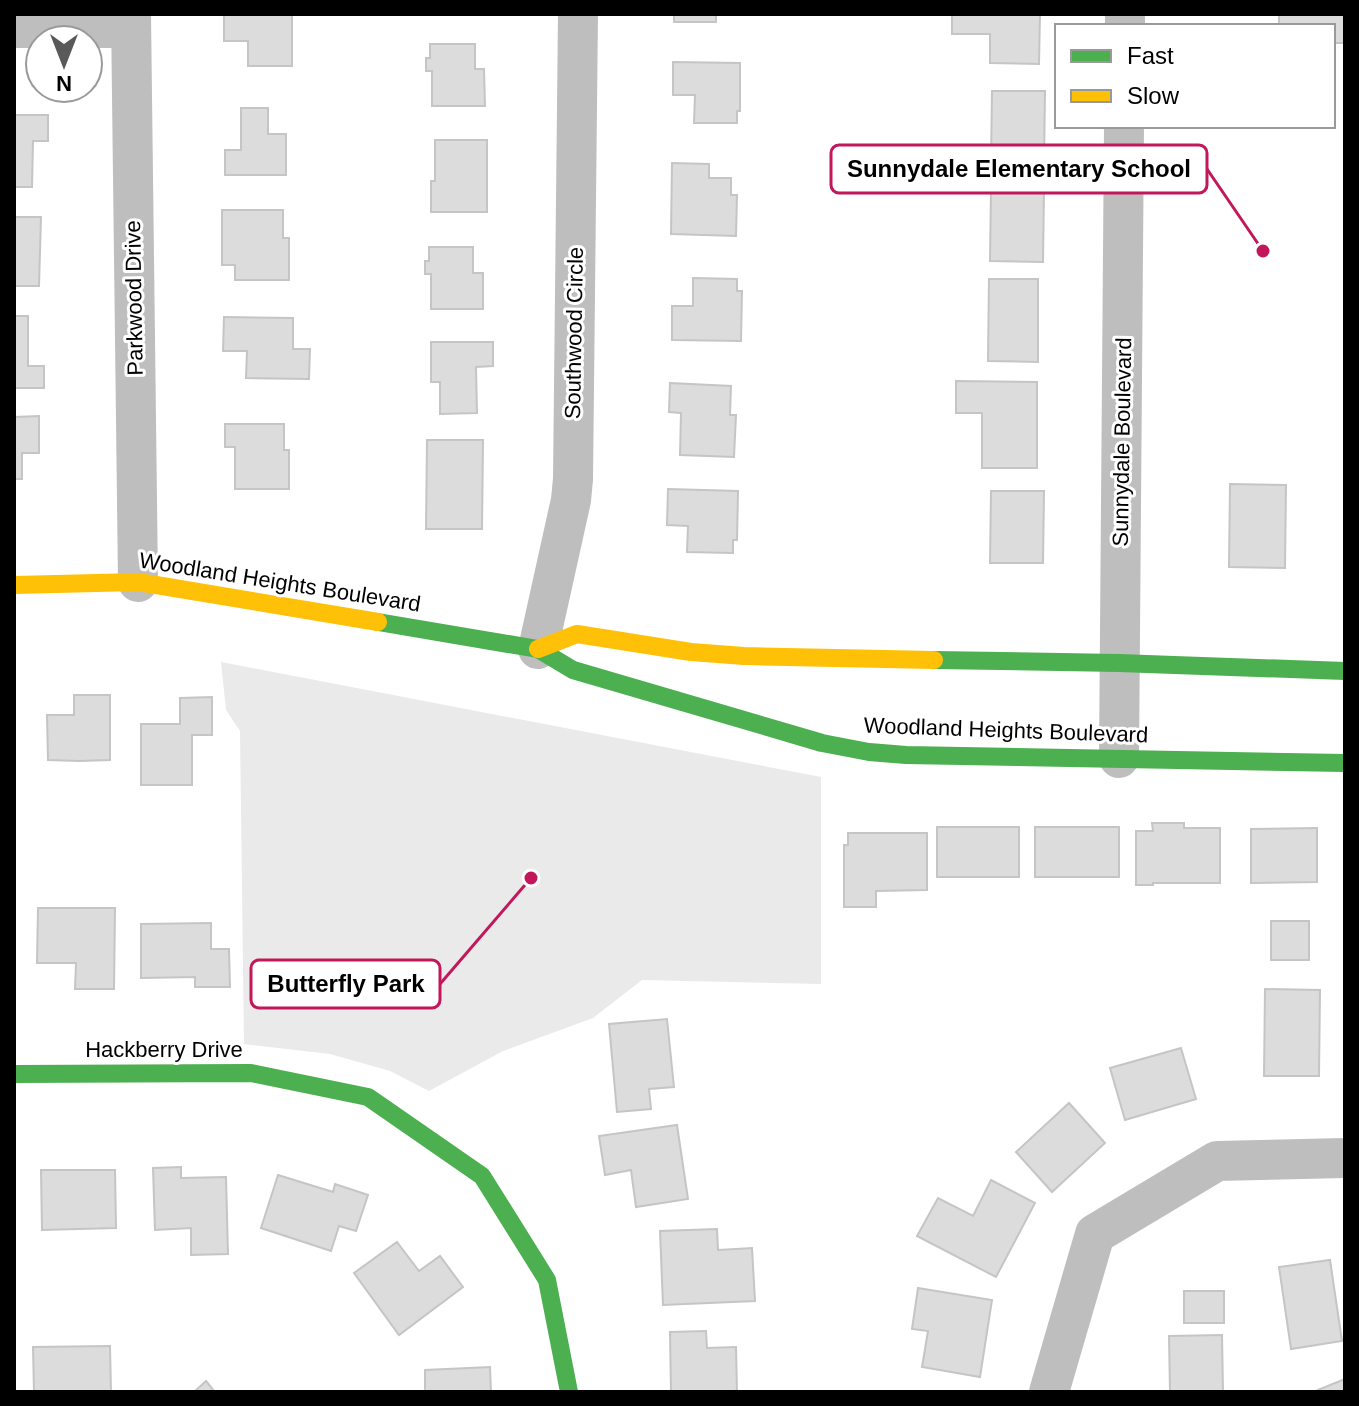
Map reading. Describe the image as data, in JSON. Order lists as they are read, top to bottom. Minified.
{"streets":{"street":["Parkwood Drive","Southwood Circle","Sunnydale Boulevard","Woodland Heights Boulevard","Hackberry Drive"]},"crossings":[["Parkwood Drive","Woodland Heights Boulevard"],["Southwood Circle","Woodland Heights Boulevard"],["Sunnydale Boulevard","Woodland Heights Boulevard"]],"places":["Sunnydale Elementary School","Butterfly Park"],"legend":["Fast","Slow"],"north":"bottom"}
